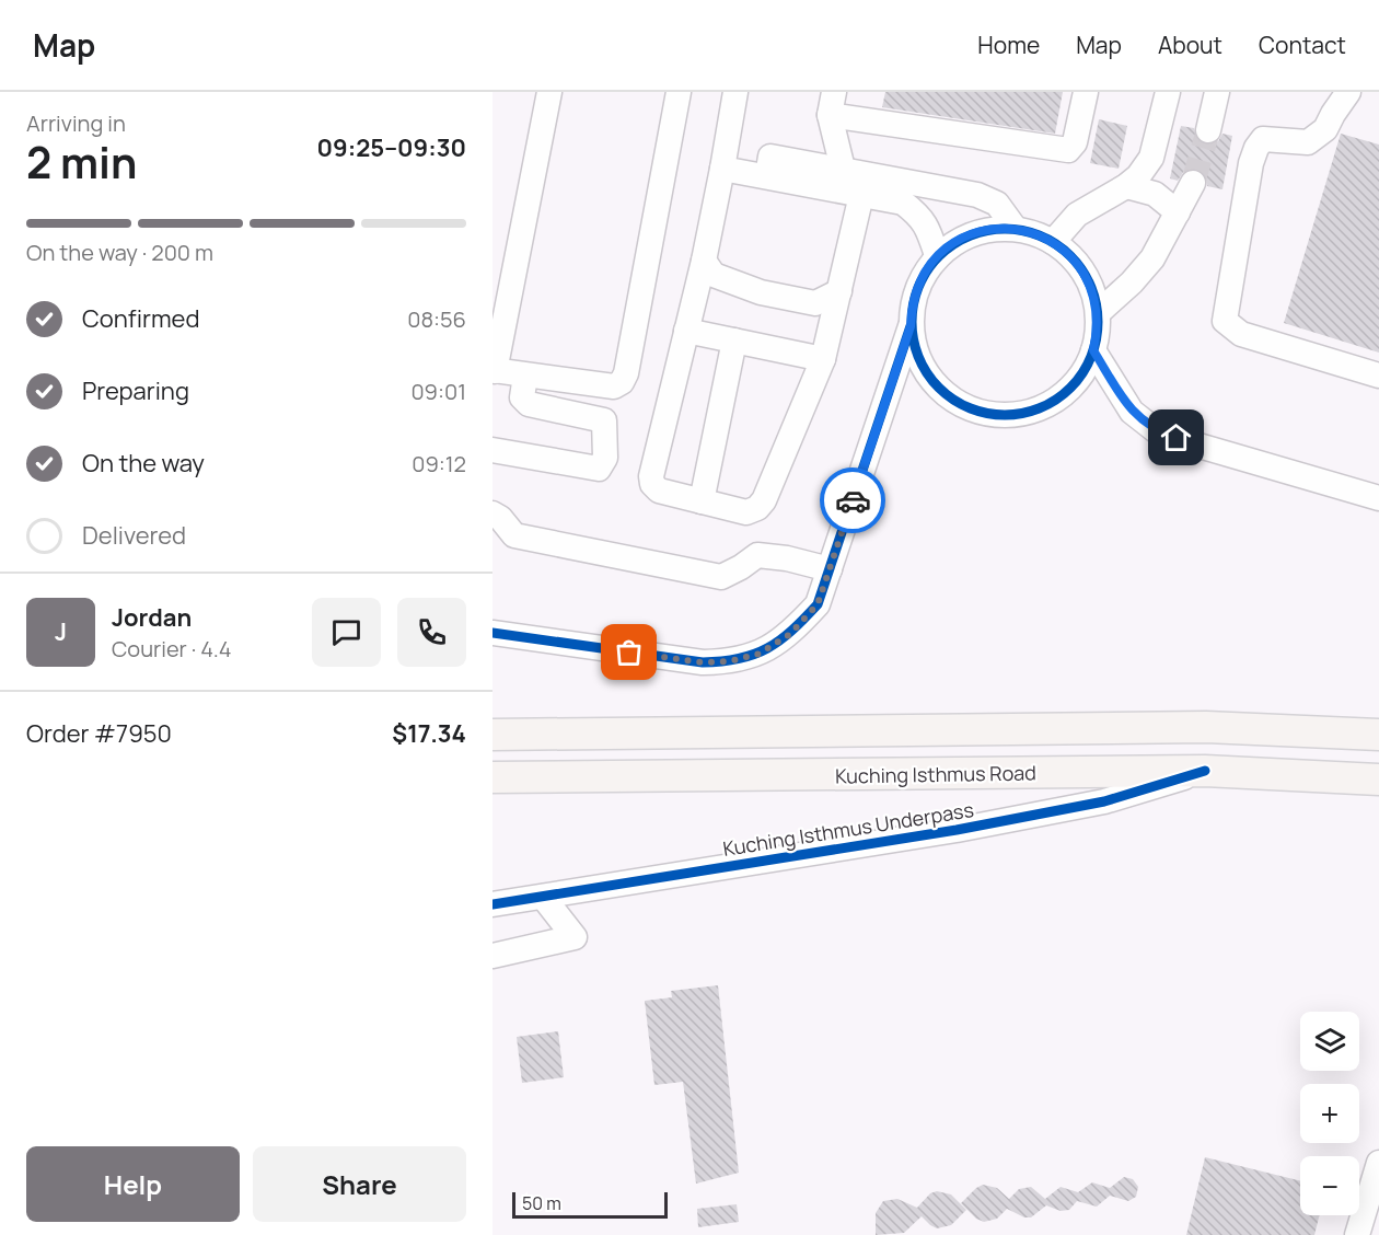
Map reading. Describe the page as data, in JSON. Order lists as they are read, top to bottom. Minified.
{"streets":{"main road":["Kuching Isthmus Road"],"street":["Kuching Isthmus Underpass"]},"crossings":[["Kuching Isthmus Road","Kuching Isthmus Underpass"]],"scale_bar":"50 m","page":{"header":"Map","nav":["Home","Map","About","Contact"],"heading":["2 min","Arriving in","09:25–09:30"],"panel":["Jordan","Courier · 4.4","Order #7950","$17.34"],"bar":"On the way · 200 m","list":[["Confirmed","08:56"],["Preparing","09:01"],["On the way","09:12"],"Delivered"],"round":"J","map_buttons":["+","−"],"buttons":["Help","Share"],"scale":"50 m"}}
